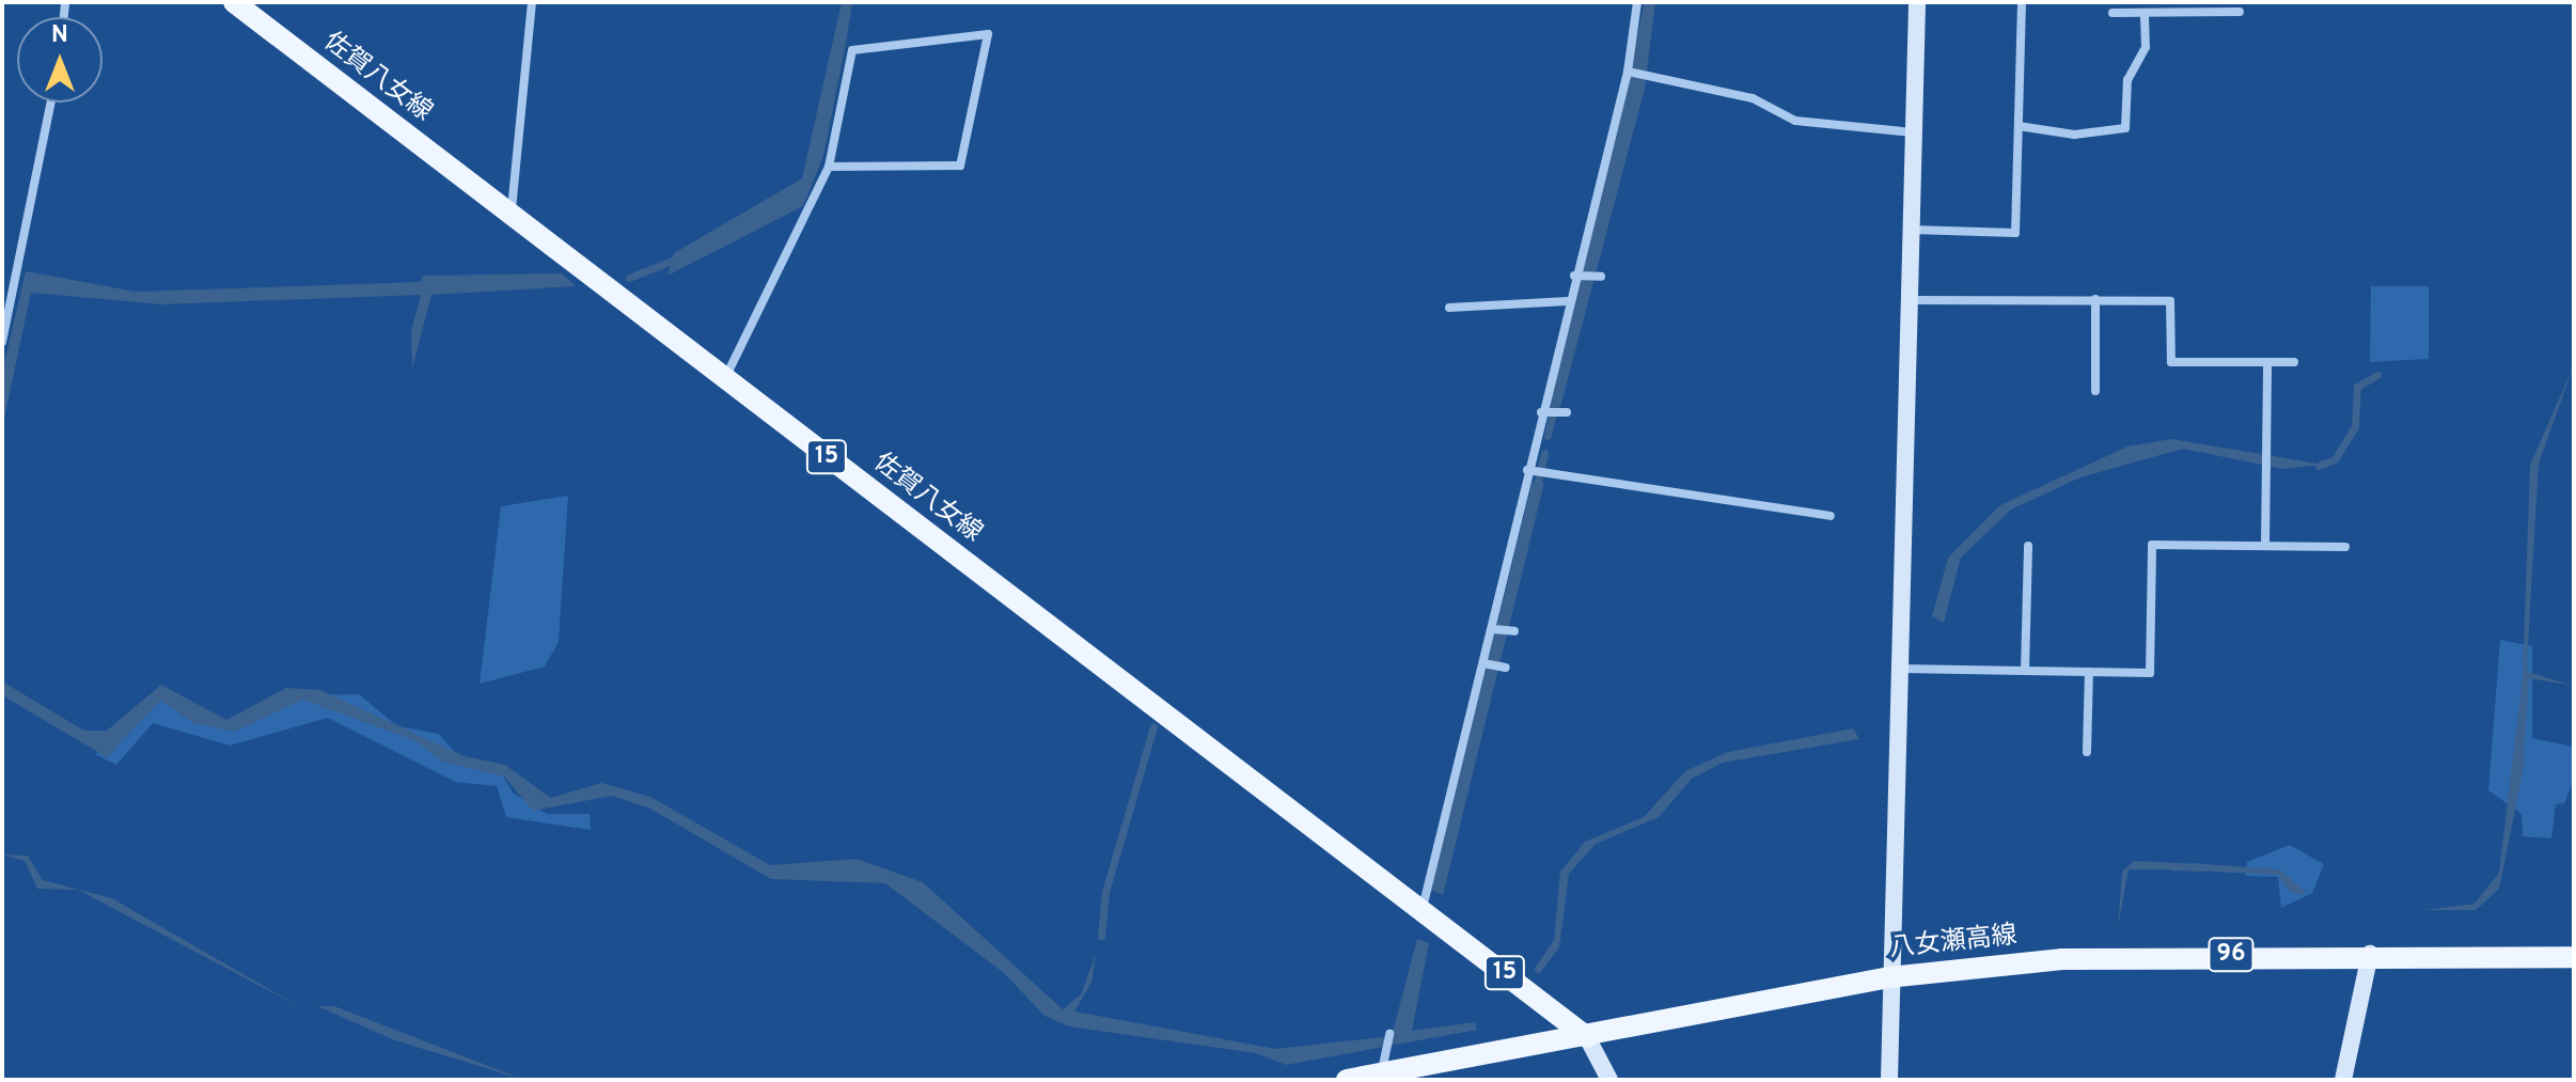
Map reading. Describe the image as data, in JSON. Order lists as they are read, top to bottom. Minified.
{"streets":{"main road":["佐賀八女線","15","八女瀬高線","96"]},"crossings":[["佐賀八女線","八女瀬高線"]],"north":"top"}
